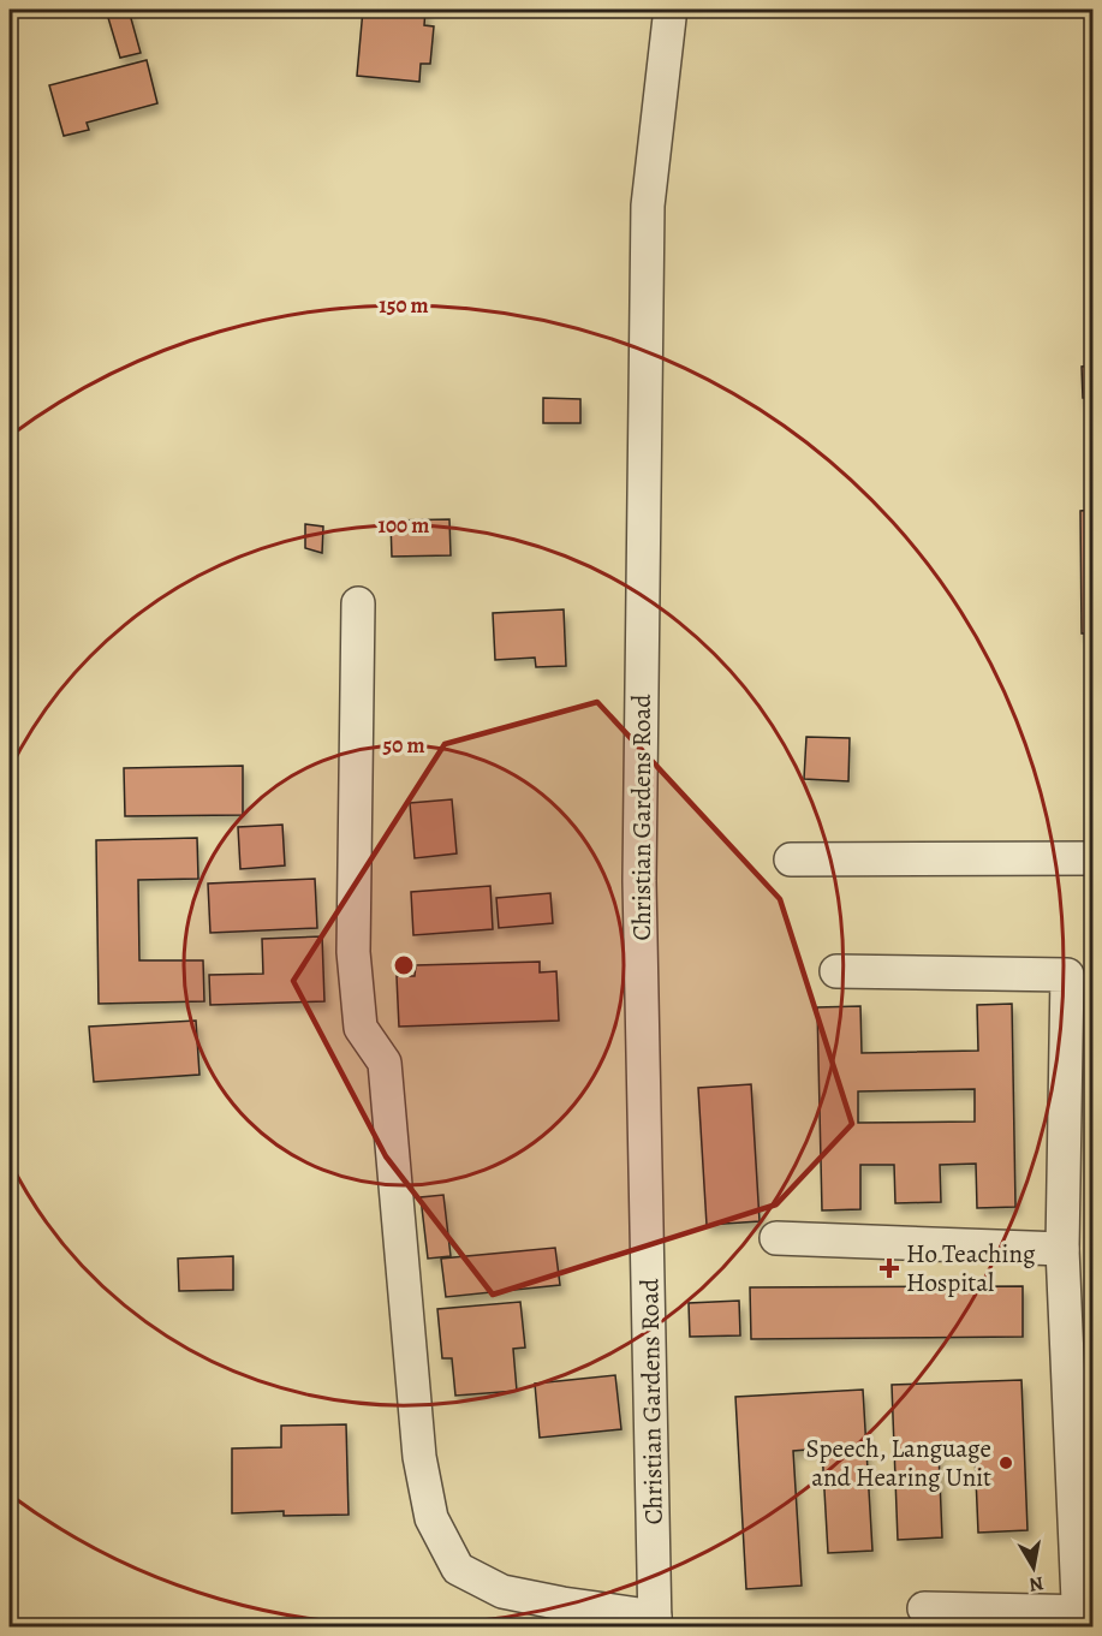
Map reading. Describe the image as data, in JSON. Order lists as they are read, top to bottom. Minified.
{"streets":{"street":["Christian Gardens Road"]},"places":{"health":["Ho Teaching Hospital"],"other":["Speech, Language and Hearing Unit"]},"north":"bottom","rings":["150 m","100 m","50 m"]}
